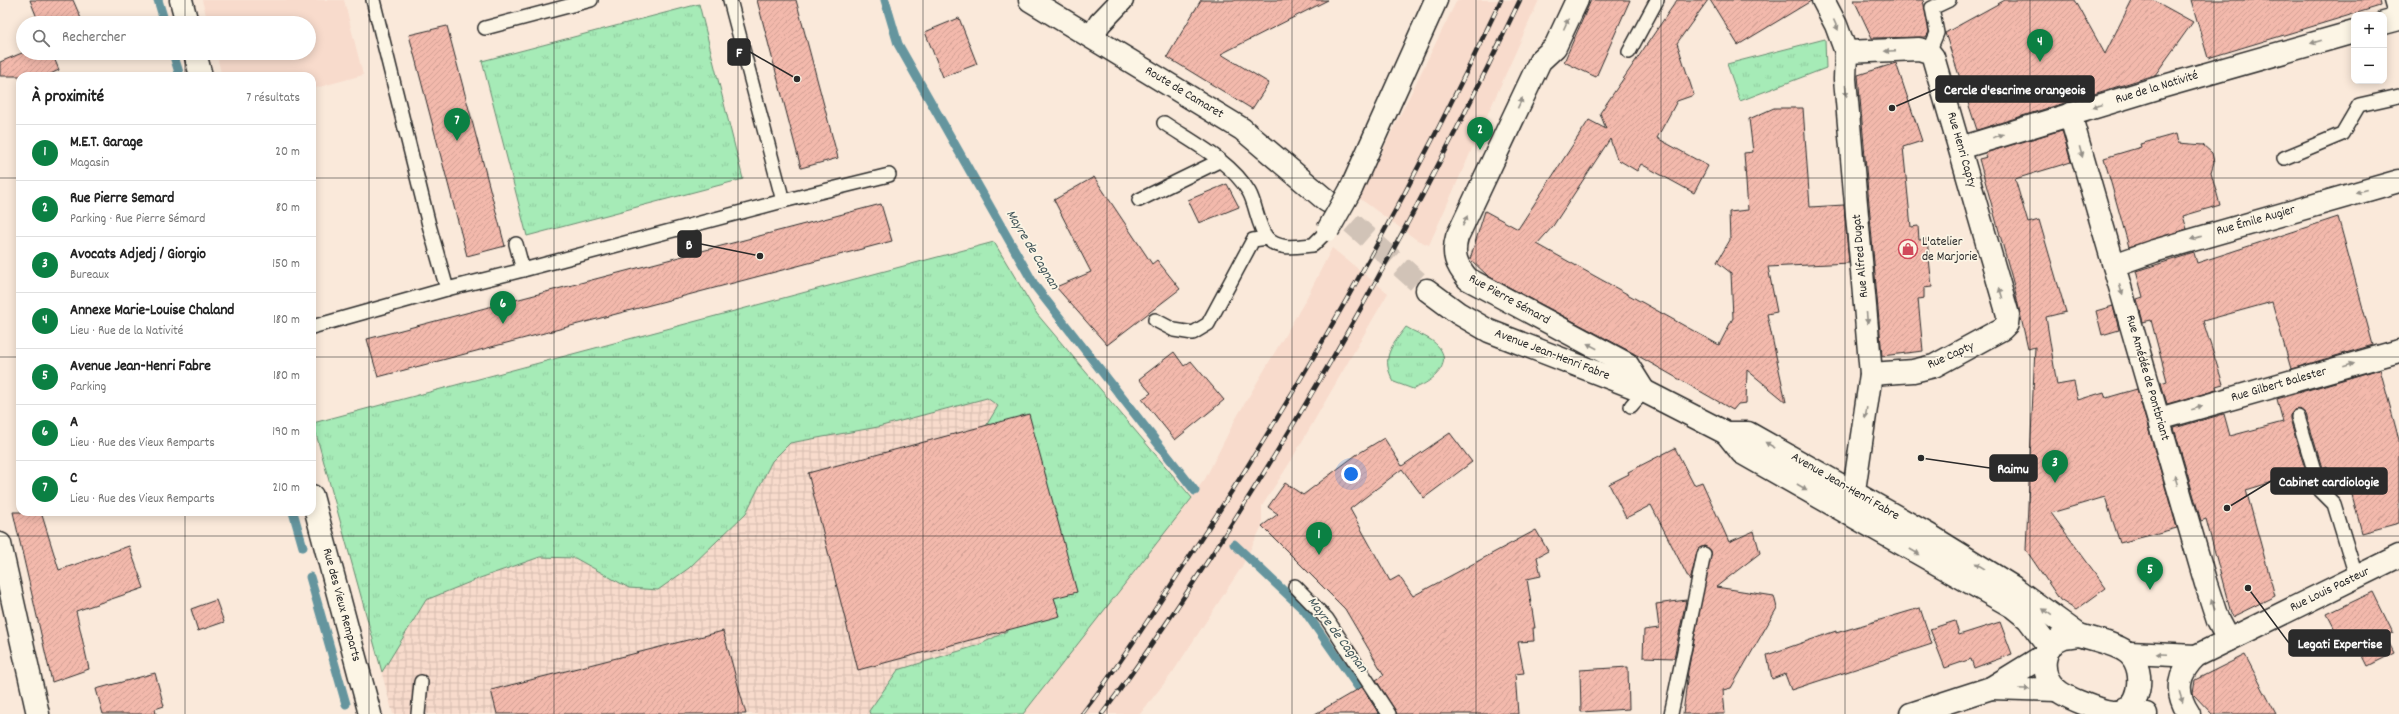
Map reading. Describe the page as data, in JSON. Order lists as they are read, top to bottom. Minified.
{"streets":{"street":["Rue de la Nativité","Route de Camaret","Rue Henri Capty","Rue Émile Augier","Rue Alfred Dugat","Rue Pierre Sémard","Avenue Jean-Henri Fabre","Rue Capty","Rue Amédée de Pontbriant","Rue Gilbert Balester","Rue Louis Pasteur","Rue des Vieux Remparts"]},"crossings":[["Rue de la Nativité","Rue Henri Capty"],["Rue de la Nativité","Rue Amédée de Pontbriant"],["Rue Henri Capty","Rue Capty"],["Rue Émile Augier","Rue Amédée de Pontbriant"],["Rue Alfred Dugat","Avenue Jean-Henri Fabre"],["Rue Alfred Dugat","Rue Capty"],["Rue Pierre Sémard","Avenue Jean-Henri Fabre"],["Avenue Jean-Henri Fabre","Rue Louis Pasteur"],["Rue Amédée de Pontbriant","Rue Gilbert Balester"],["Rue Amédée de Pontbriant","Rue Louis Pasteur"]],"one_way":["Rue Henri Capty","Rue Émile Augier","Rue Alfred Dugat","Rue Gilbert Balester"],"water":["Mayre de Cagnan"],"places":{"other":["F","Cercle d'escrime orangeois","B","Raimu","Cabinet cardiologie","Legati Expertise"],"shop":["L'atelier de Marjorie"]},"page":{"map_buttons":["+","−"],"search":"Rechercher","pins":["4","7","2","6","3","1","5"],"heading":["À proximité","7 résultats"],"list":[{"mark":"1","name":"M.E.T. Garage","note":"Magasin","value":"20 m"},{"mark":"2","name":"Rue Pierre Semard","note":"Parking · Rue Pierre Sémard","value":"80 m"},{"mark":"3","name":"Avocats Adjedj / Giorgio","note":"Bureaux","value":"150 m"},{"mark":"4","name":"Annexe Marie-Louise Chaland","note":"Lieu · Rue de la Nativité","value":"180 m"},{"mark":"5","name":"Avenue Jean-Henri Fabre","note":"Parking","value":"180 m"},{"mark":"6","name":"A","note":"Lieu · Rue des Vieux Remparts","value":"190 m"},{"mark":"7","name":"C","note":"Lieu · Rue des Vieux Remparts","value":"210 m"}]}}
